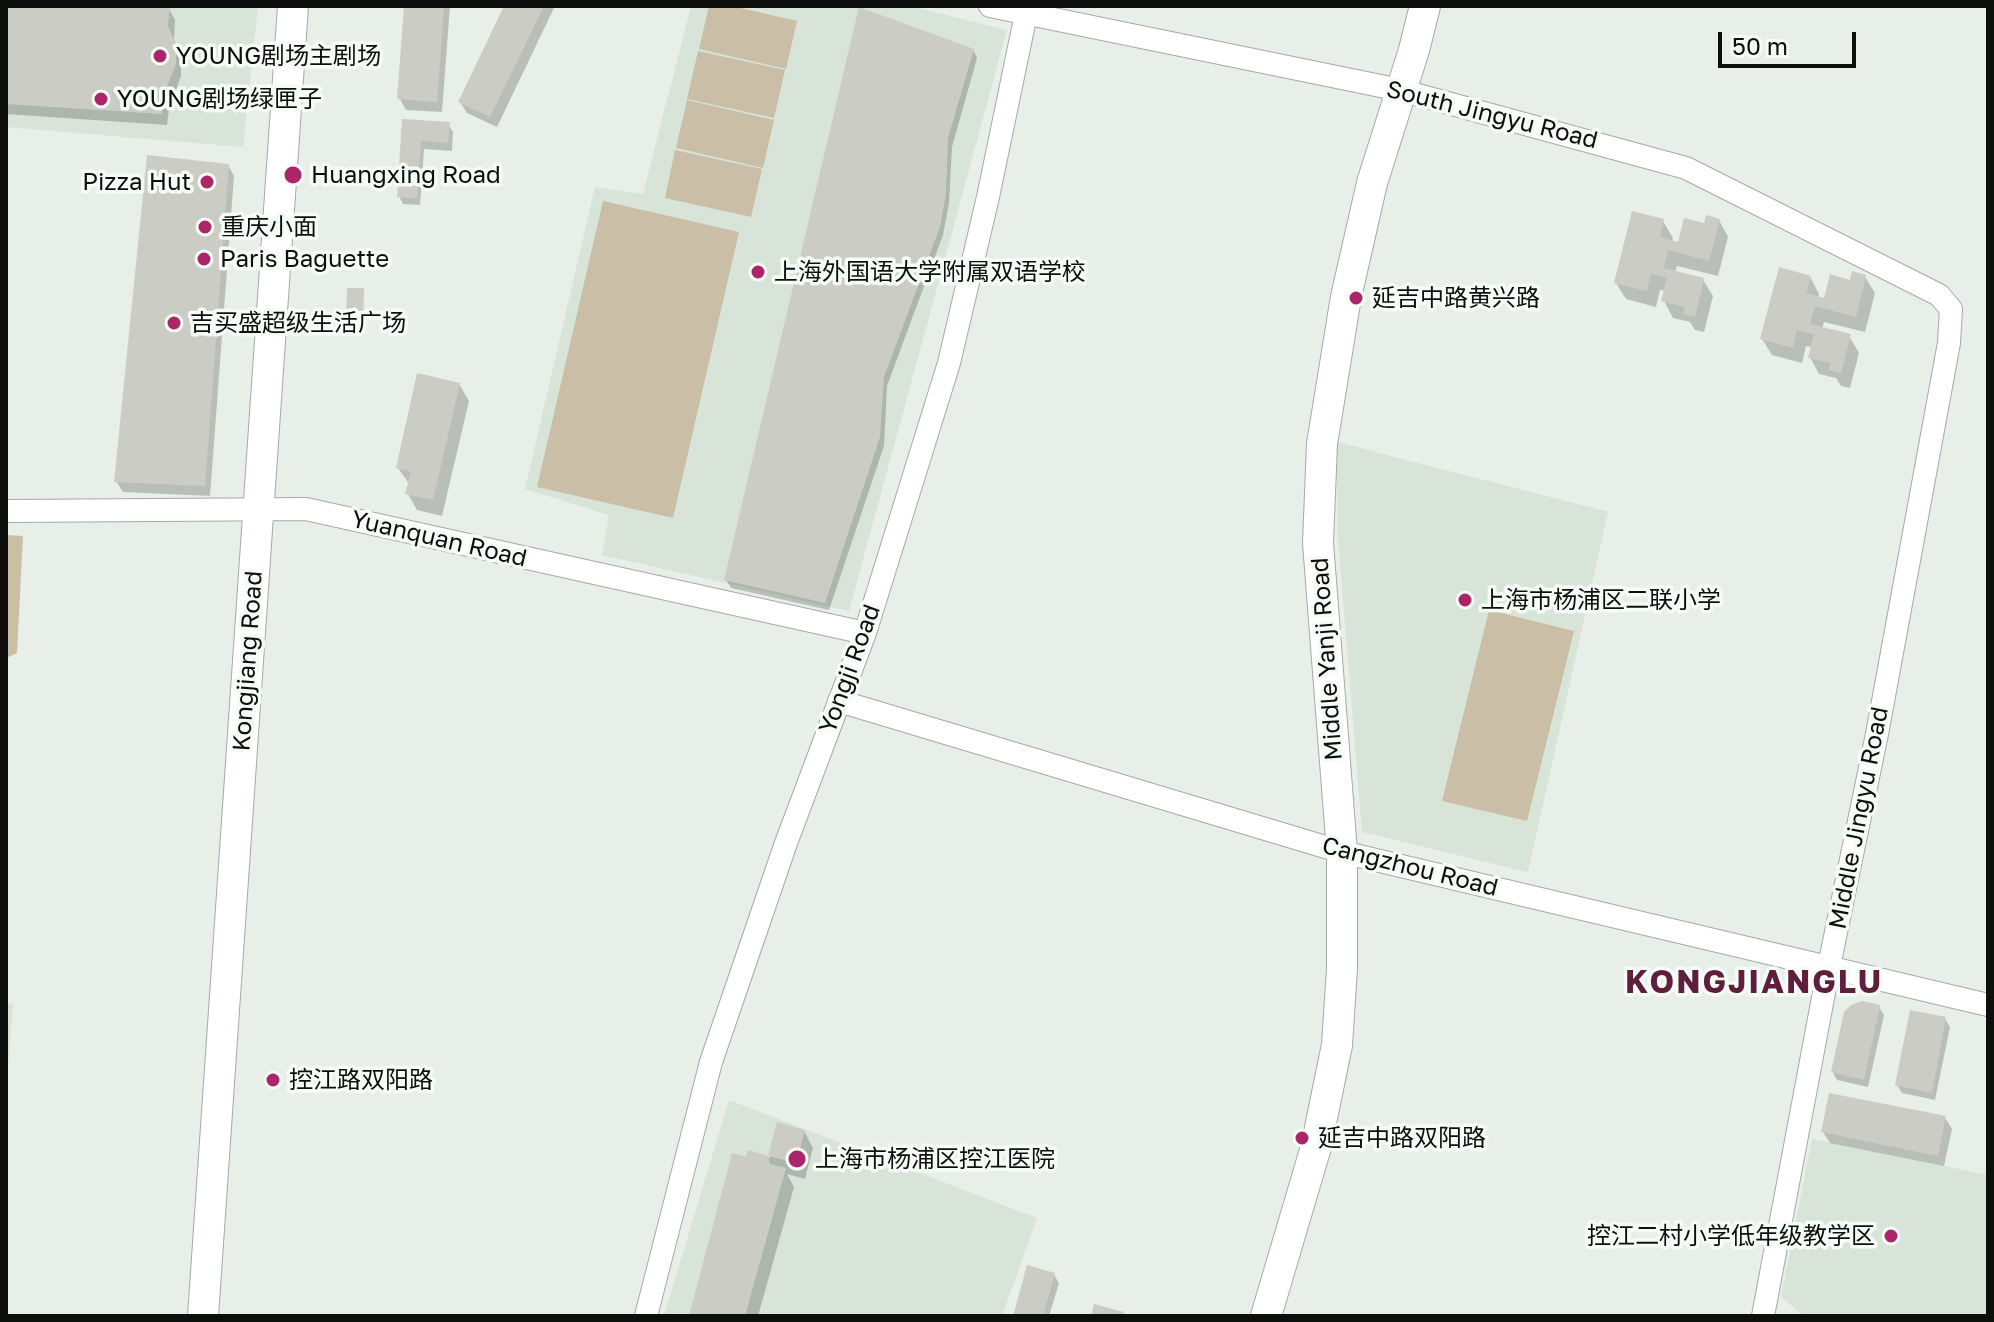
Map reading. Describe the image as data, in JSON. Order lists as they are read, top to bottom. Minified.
{"streets":{"street":["South Jingyu Road","Yuanquan Road","Middle Yanji Road","Kongjiang Road","Yongji Road","Middle Jingyu Road","Cangzhou Road"]},"crossings":[["South Jingyu Road","Middle Yanji Road"],["South Jingyu Road","Yongji Road"],["South Jingyu Road","Middle Jingyu Road"],["Yuanquan Road","Kongjiang Road"],["Yuanquan Road","Yongji Road"],["Middle Yanji Road","Cangzhou Road"],["Yongji Road","Cangzhou Road"],["Middle Jingyu Road","Cangzhou Road"]],"districts":["KONGJIANGLU"],"places":["YOUNG剧场主剧场","YOUNG剧场绿匣子","Huangxing Road","Pizza Hut","重庆小面","Paris Baguette","上海外国语大学附属双语学校","延吉中路黄兴路","吉买盛超级生活广场","上海市杨浦区二联小学","控江路双阳路","延吉中路双阳路","上海市杨浦区控江医院","控江二村小学低年级教学区"],"scale_bar":"50 m"}
